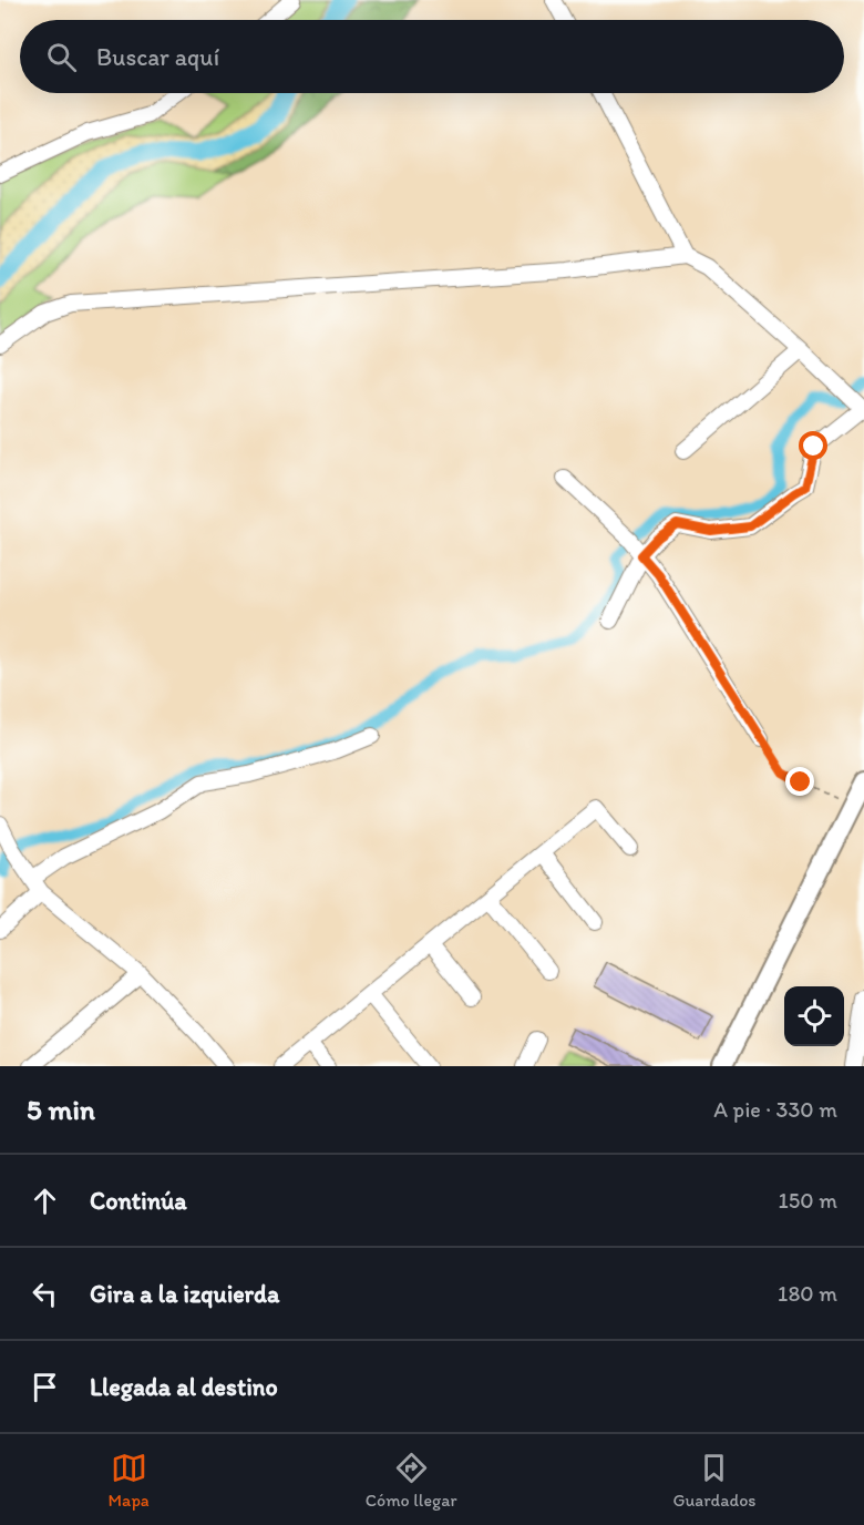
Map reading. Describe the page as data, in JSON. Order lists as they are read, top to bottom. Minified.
{"page":{"search":"Buscar aquí","heading":["5 min","A pie · 330 m"],"list":[["Continúa","150 m"],["Gira a la izquierda","180 m"],"Llegada al destino"],"nav":["Mapa","Cómo llegar","Guardados"]}}
